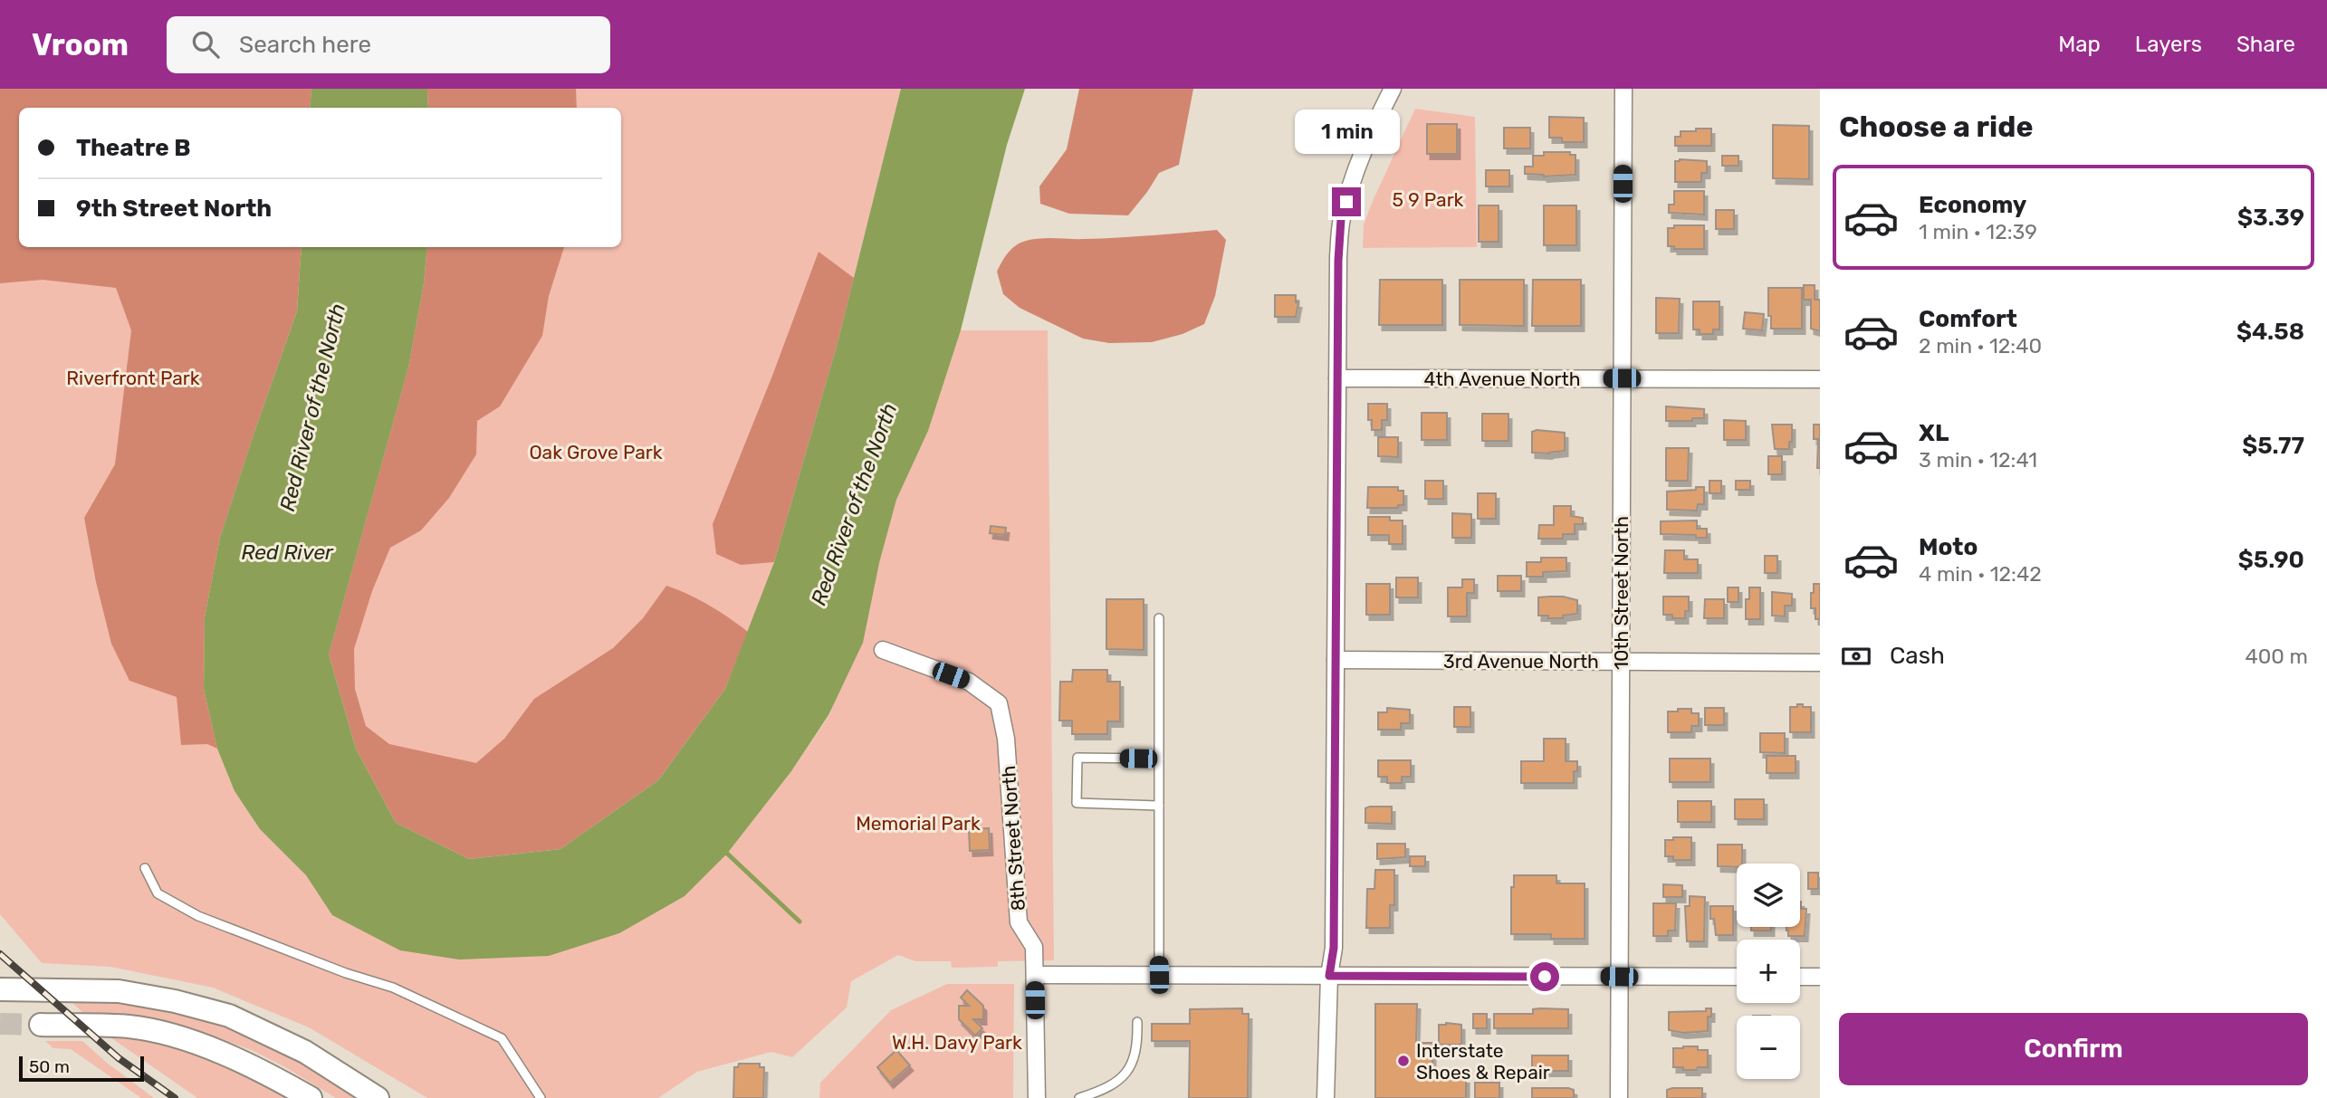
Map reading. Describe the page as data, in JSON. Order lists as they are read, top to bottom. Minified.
{"streets":{"street":["4th Avenue North","10th Street North","3rd Avenue North","8th Street North"]},"crossings":[["4th Avenue North","10th Street North"],["10th Street North","3rd Avenue North"]],"water":["Red River of the North","Red River"],"parks":["5 9 Park","Riverfront Park","Oak Grove Park","Memorial Park","W.H. Davy Park"],"places":["Interstate Shoes & Repair"],"scale_bar":"50 m","page":{"header":"Vroom","search":"Search here","nav":["Map","Layers","Share"],"heading":"Choose a ride","banner":["Theatre B","9th Street North"],"bubble":"1 min","list":[{"name":"Economy","note":"1 min · 12:39","value":"$3.39"},{"name":"Comfort","note":"2 min · 12:40","value":"$4.58"},{"name":"XL","note":"3 min · 12:41","value":"$5.77"},{"name":"Moto","note":"4 min · 12:42","value":"$5.90"}],"pay":["Cash","400 m"],"map_buttons":["+","−"],"buttons":"Confirm","scale":"50 m"}}
